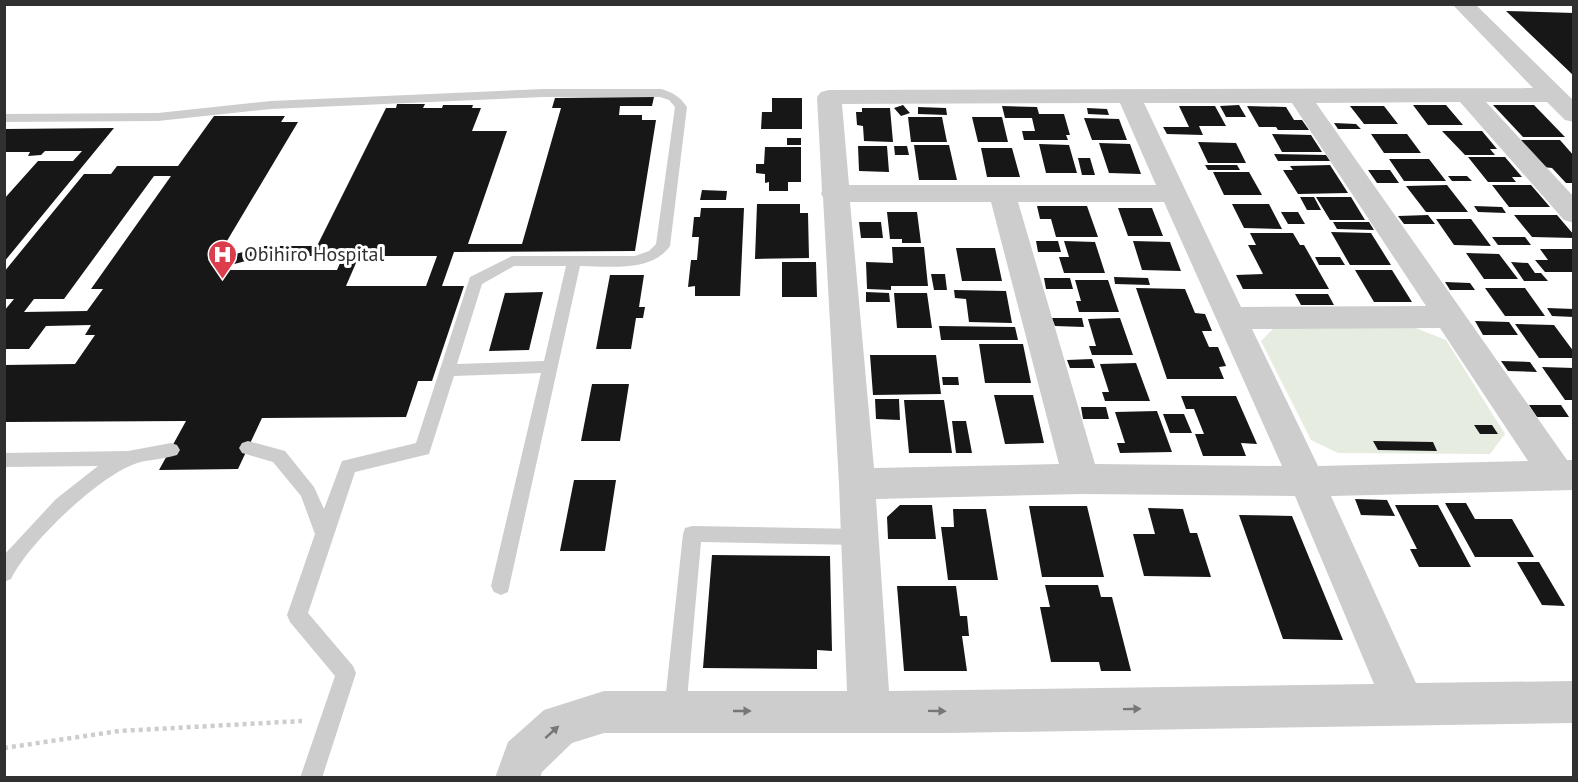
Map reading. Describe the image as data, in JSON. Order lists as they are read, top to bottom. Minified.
{"places":{"hospital":["Obihiro Hospital"]}}
